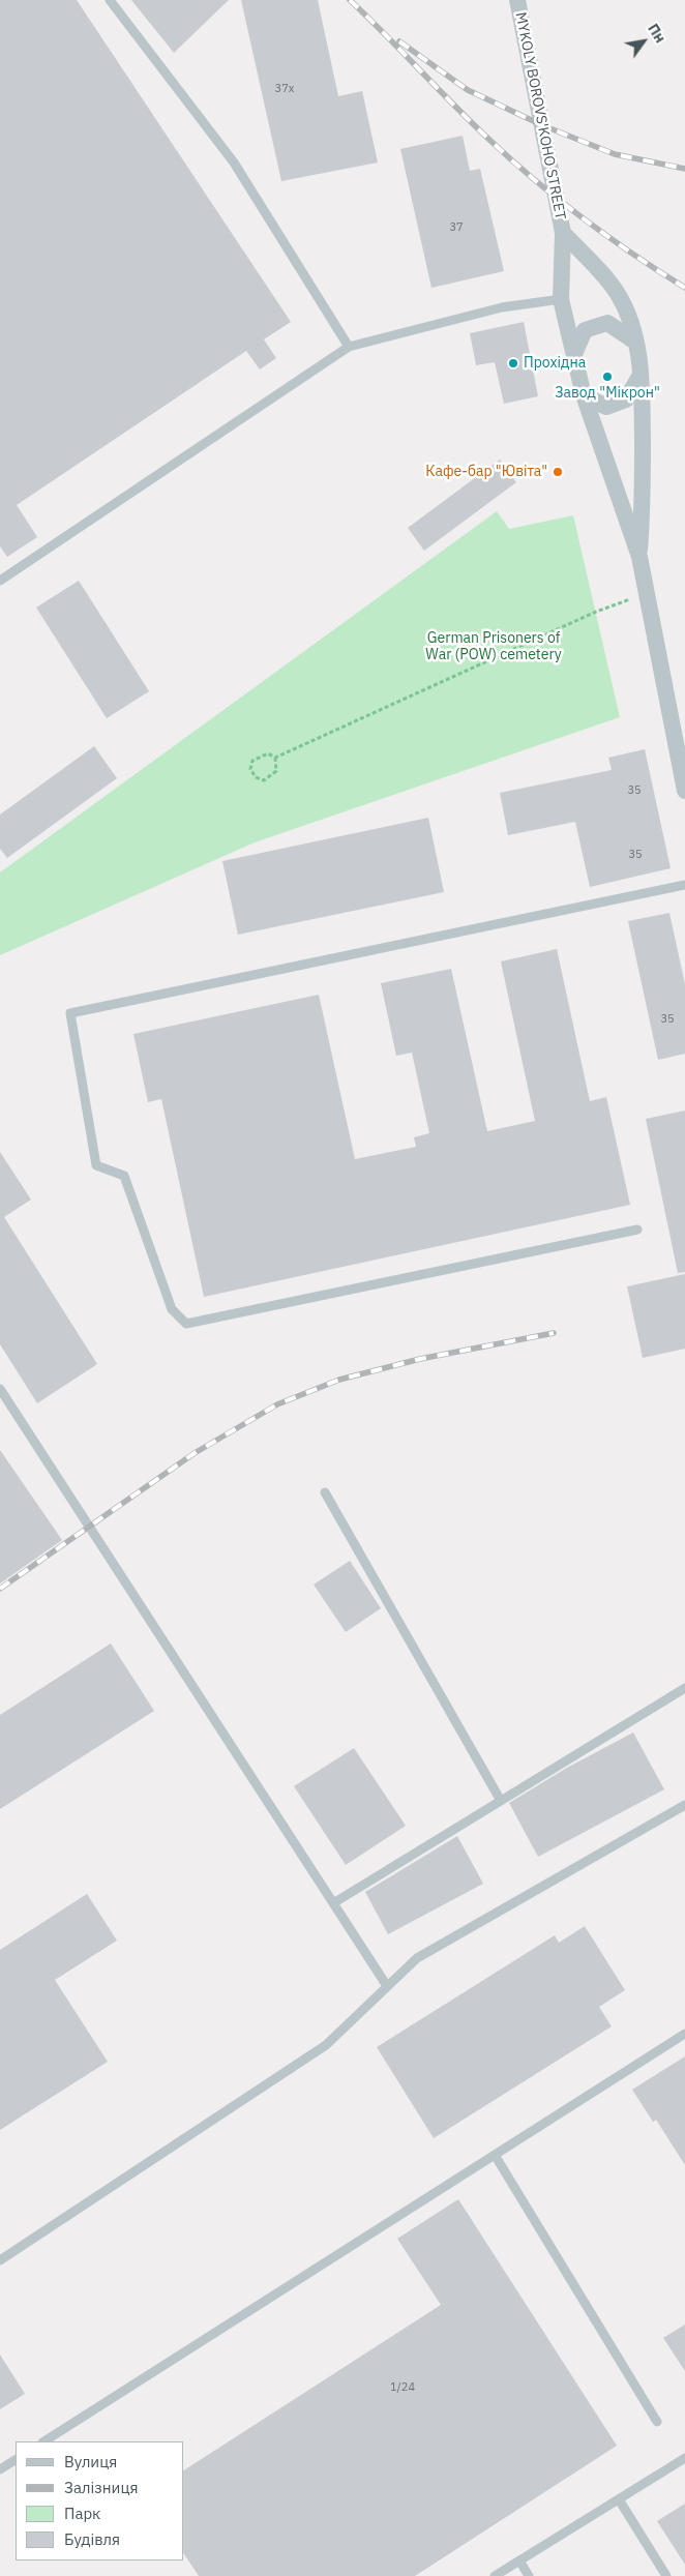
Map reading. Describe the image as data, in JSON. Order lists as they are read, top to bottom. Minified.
{"streets":{"street":["MYKOLY BOROVS'KOHO STREET"]},"parks":["German Prisoners of War (POW) cemetery"],"places":["Прохідна","Завод \"Мікрон\"","Кафе-бар \"Ювіта\""],"house_numbers":["37х","37","35","35","35","1/24"],"legend":["Вулиця","Залізниця","Парк","Будівля"],"north":"top right"}
